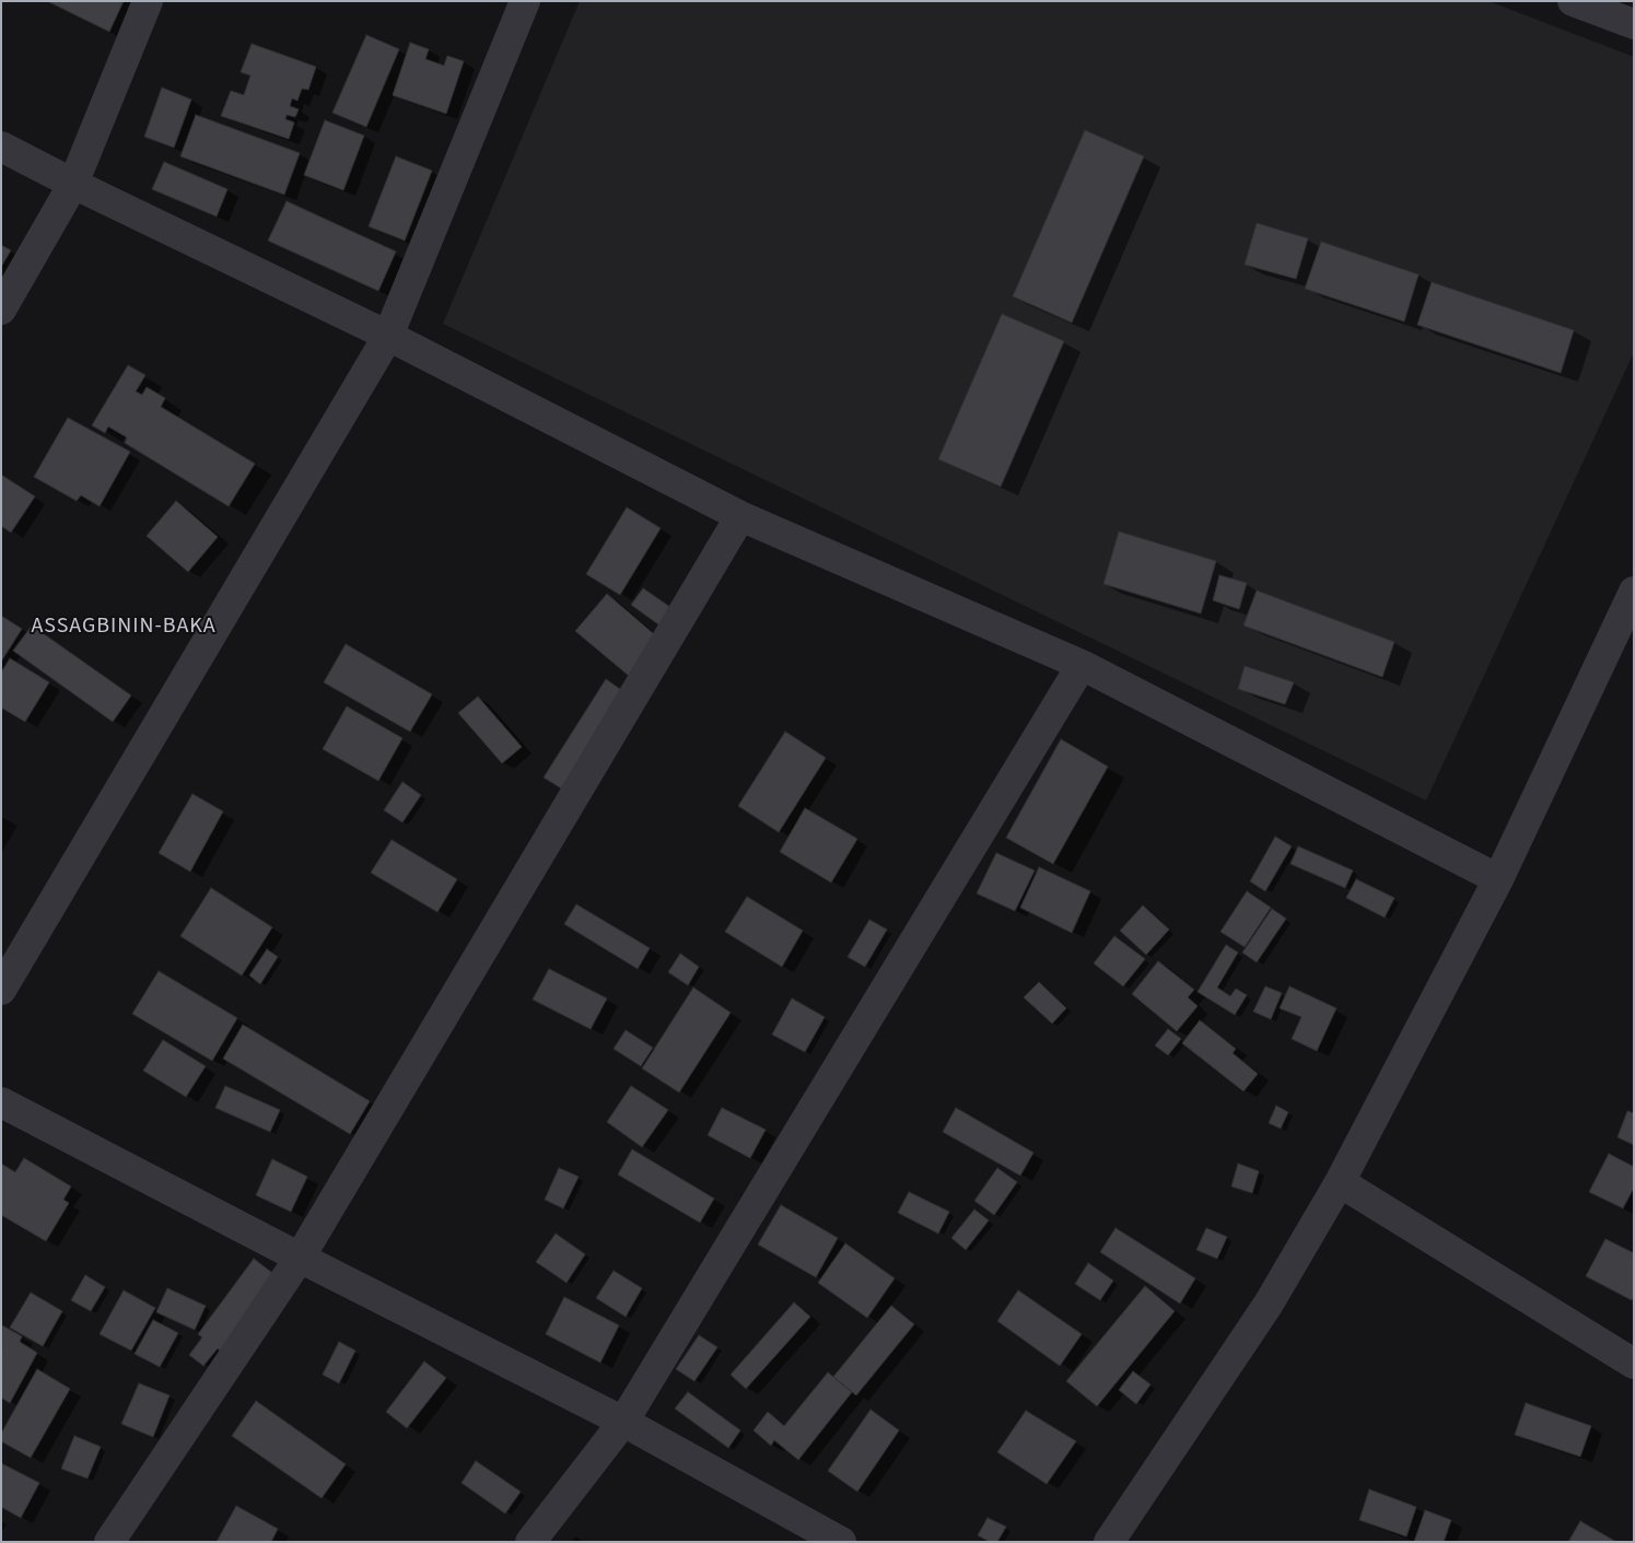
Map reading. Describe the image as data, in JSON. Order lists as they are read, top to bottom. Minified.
{"districts":["ASSAGBININ-BAKA"]}
